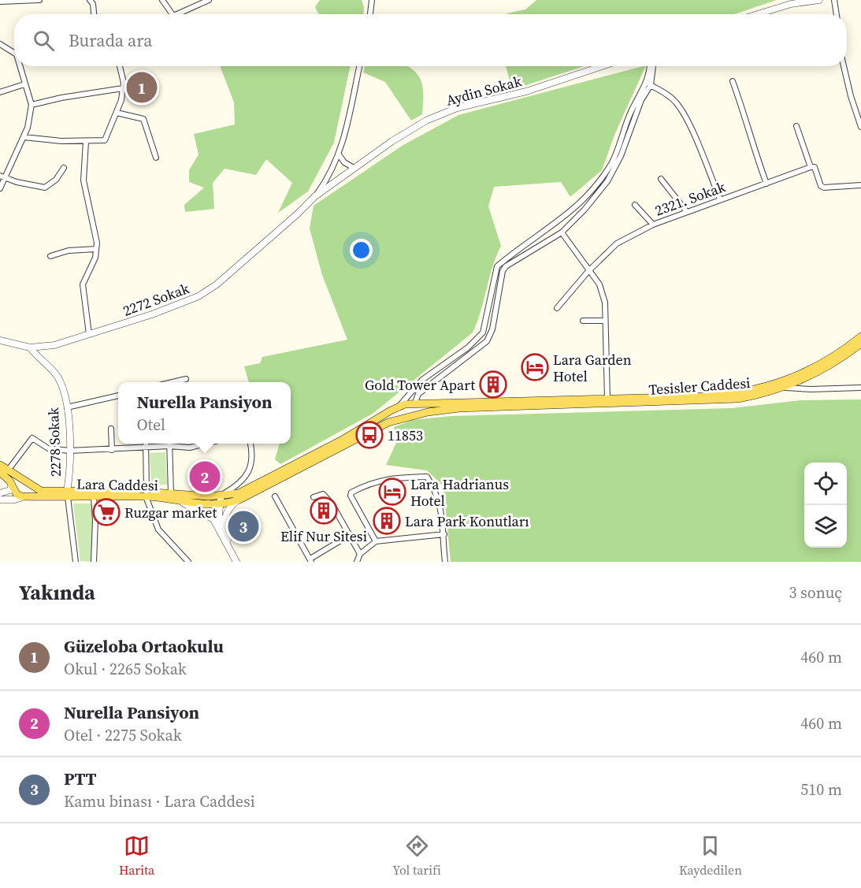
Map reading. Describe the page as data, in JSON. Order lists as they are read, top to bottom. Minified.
{"streets":{"main road":["Tesisler Caddesi","Lara Caddesi"],"street":["Aydin Sokak","2321. Sokak","2272 Sokak","2278 Sokak"]},"crossings":[["Aydin Sokak","2272 Sokak"],["2272 Sokak","2278 Sokak"],["2278 Sokak","Lara Caddesi"]],"places":{"hotel":["Lara Garden Hotel","Lara Hadrianus Hotel"],"building":["Gold Tower Apart","Elif Nur Sitesi","Lara Park Konutları"],"bus stop":["11853"],"supermarket":["Ruzgar market"]},"page":{"search":"Burada ara","pins":["1","2","3"],"popup":["Nurella Pansiyon","Otel"],"heading":["Yakında","3 sonuç"],"list":[{"mark":"1","name":"Güzeloba Ortaokulu","note":"Okul · 2265 Sokak","value":"460 m"},{"mark":"2","name":"Nurella Pansiyon","note":"Otel · 2275 Sokak","value":"460 m"},{"mark":"3","name":"PTT","note":"Kamu binası · Lara Caddesi","value":"510 m"}],"nav":["Harita","Yol tarifi","Kaydedilen"]}}
